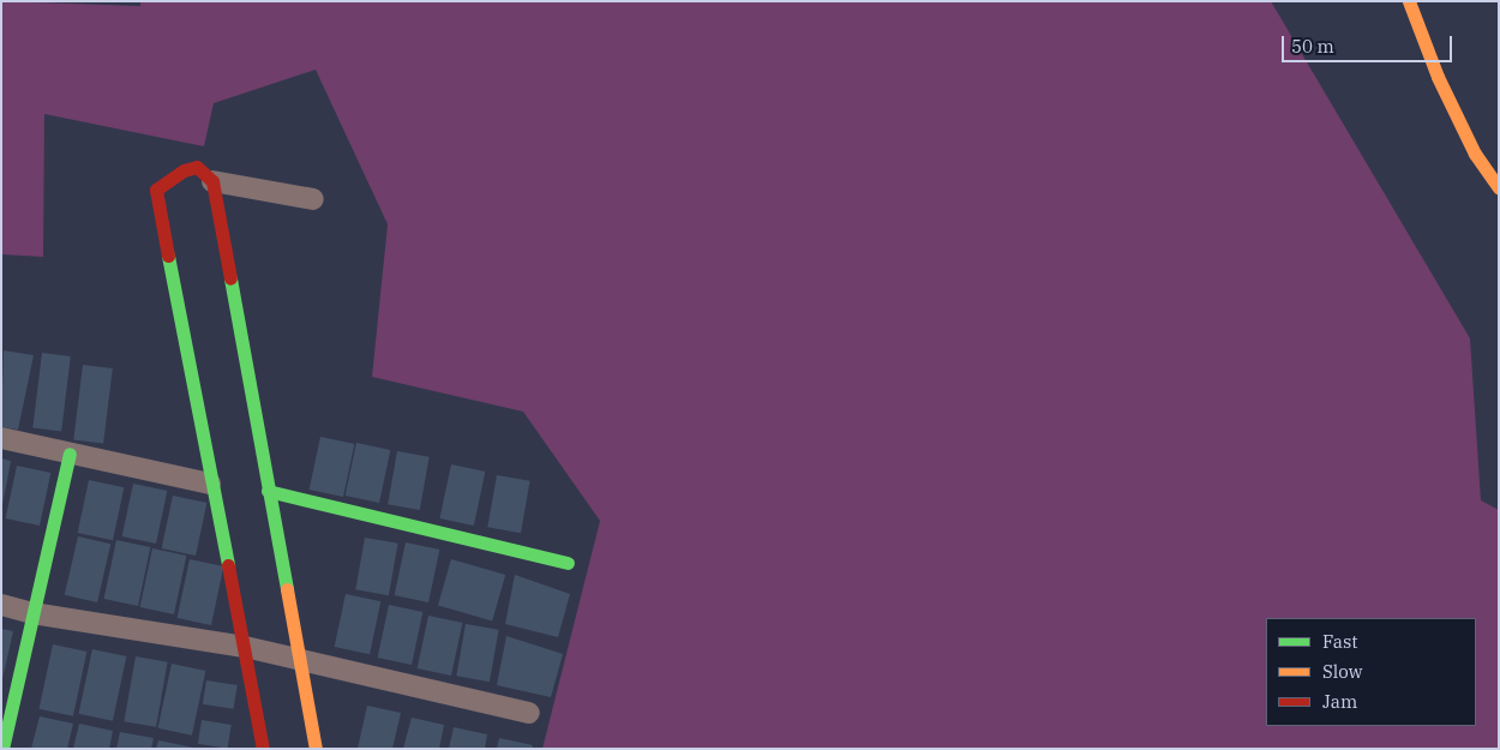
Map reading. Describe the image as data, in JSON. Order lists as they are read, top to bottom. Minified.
{"legend":["Fast","Slow","Jam"],"scale_bar":"50 m"}
